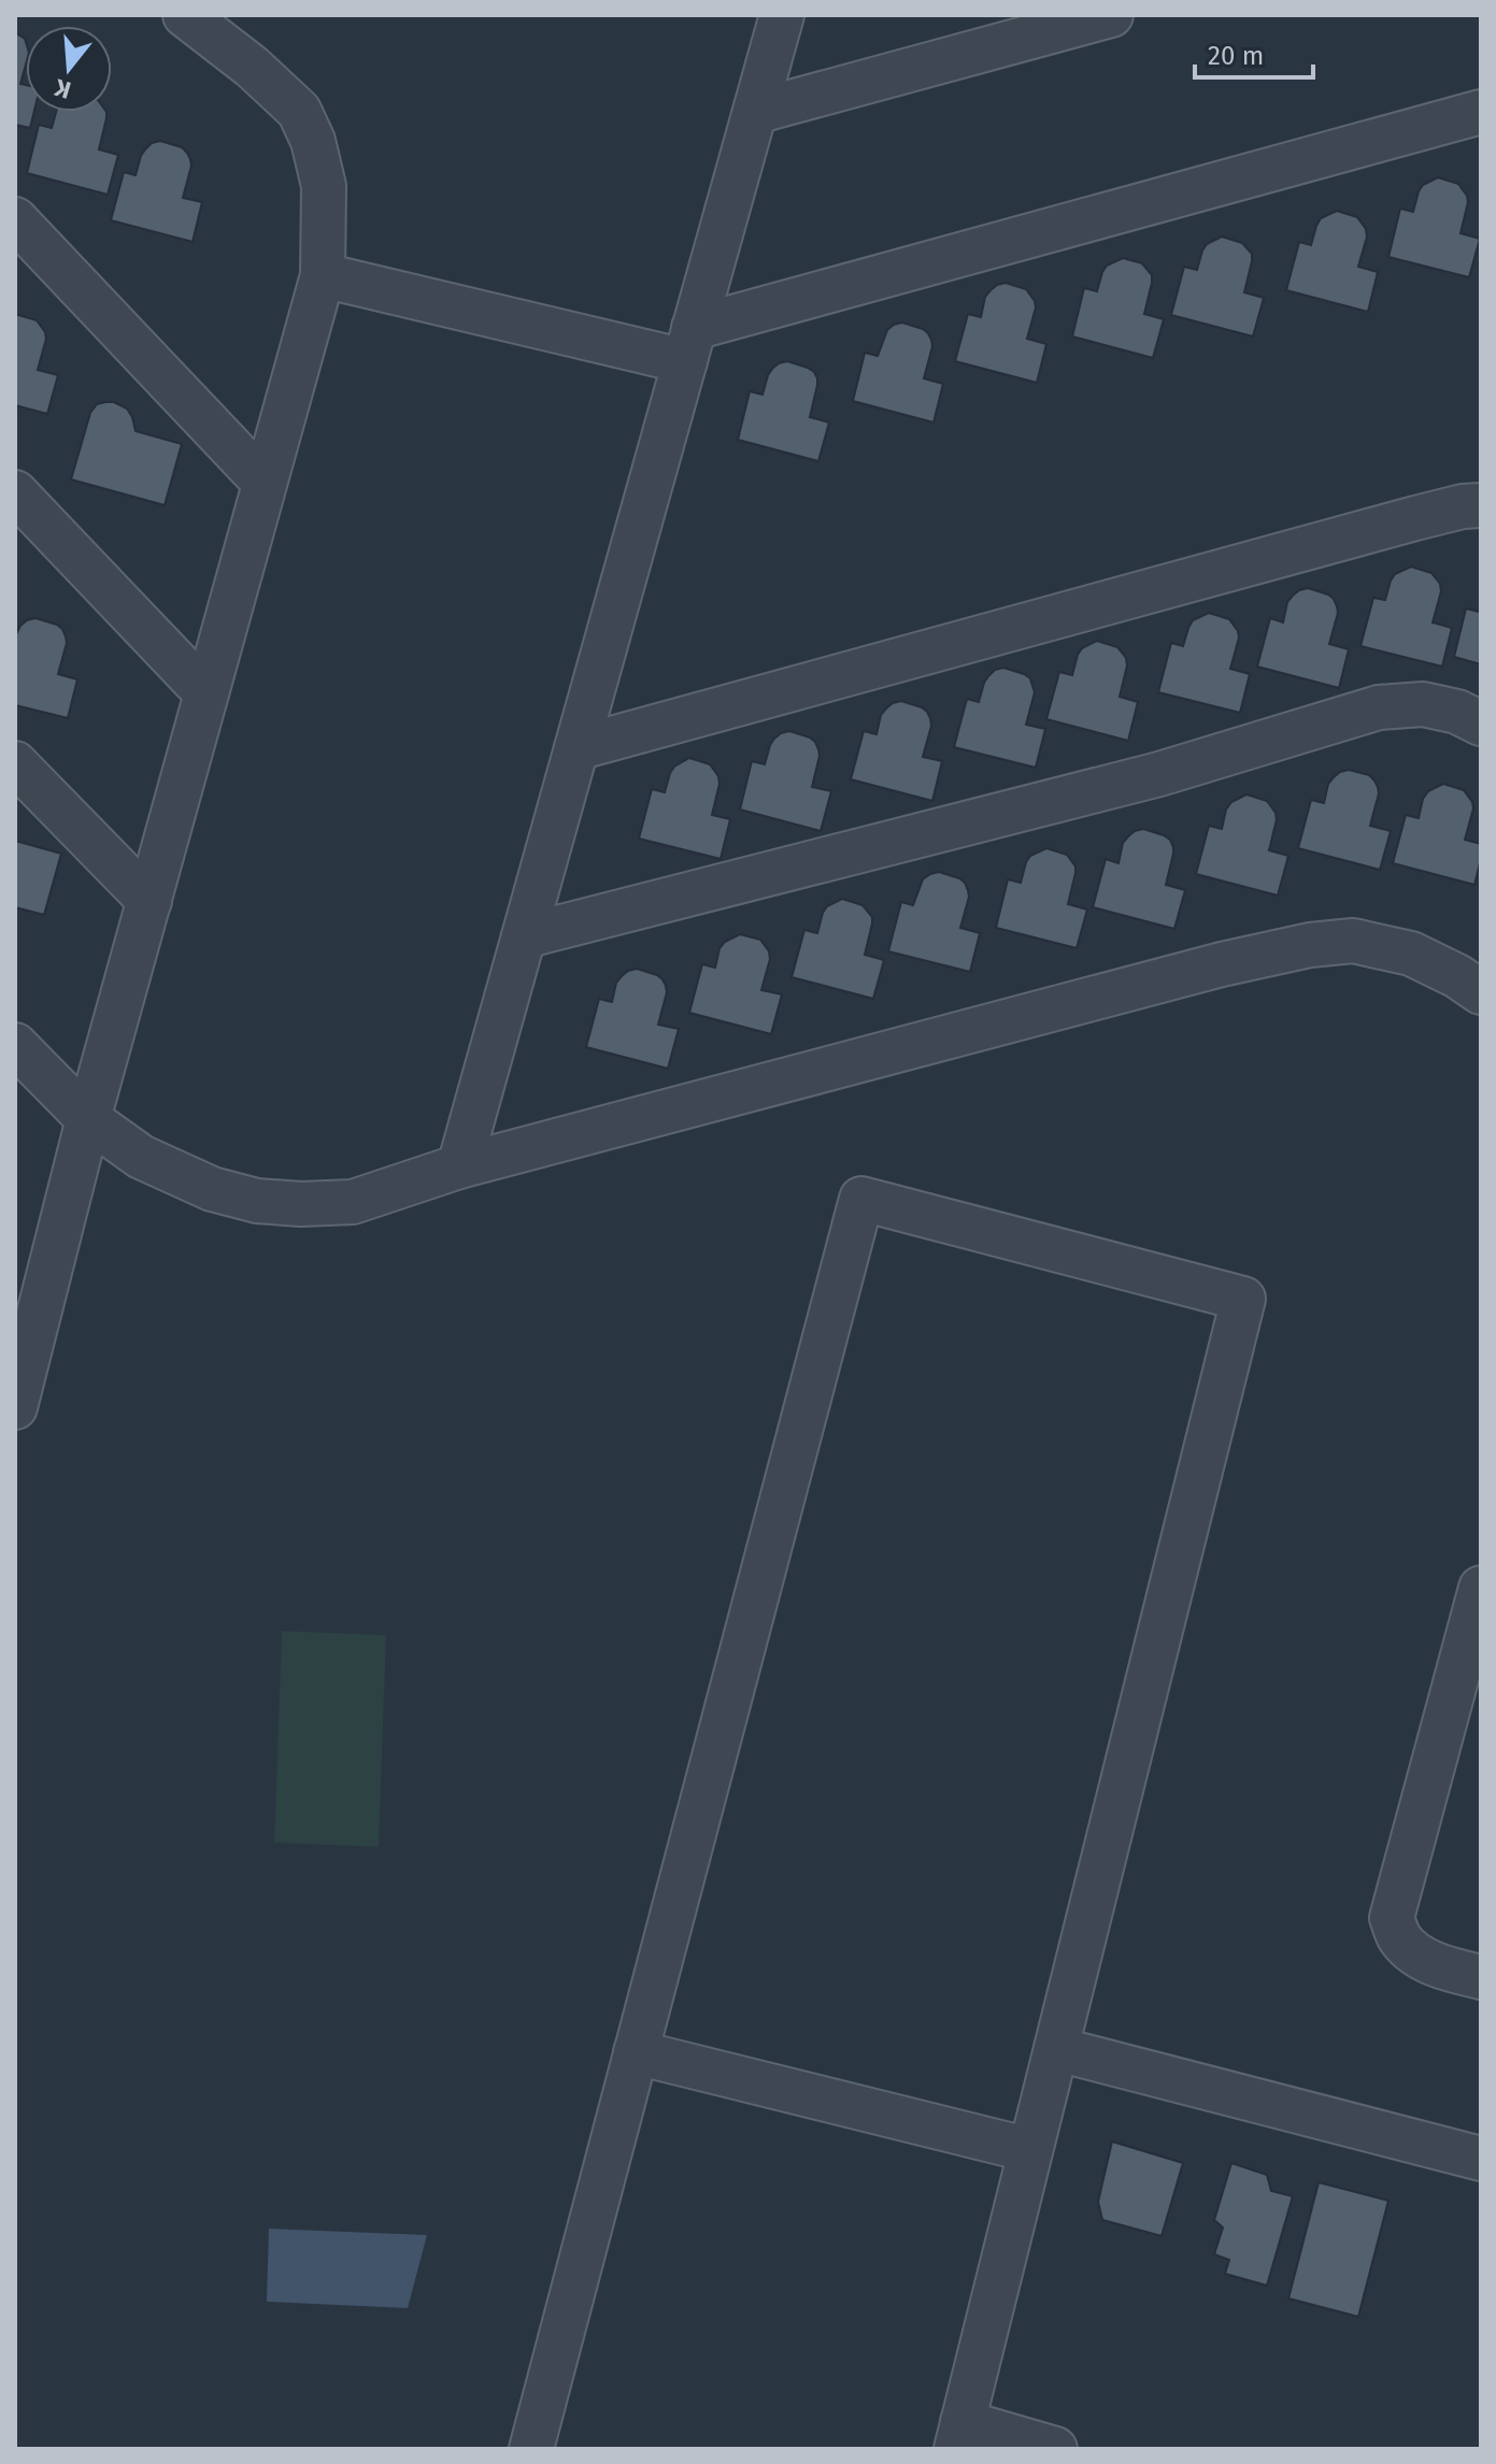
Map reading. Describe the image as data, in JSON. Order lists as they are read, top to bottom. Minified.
{"scale_bar":"20 m","north":"bottom"}
